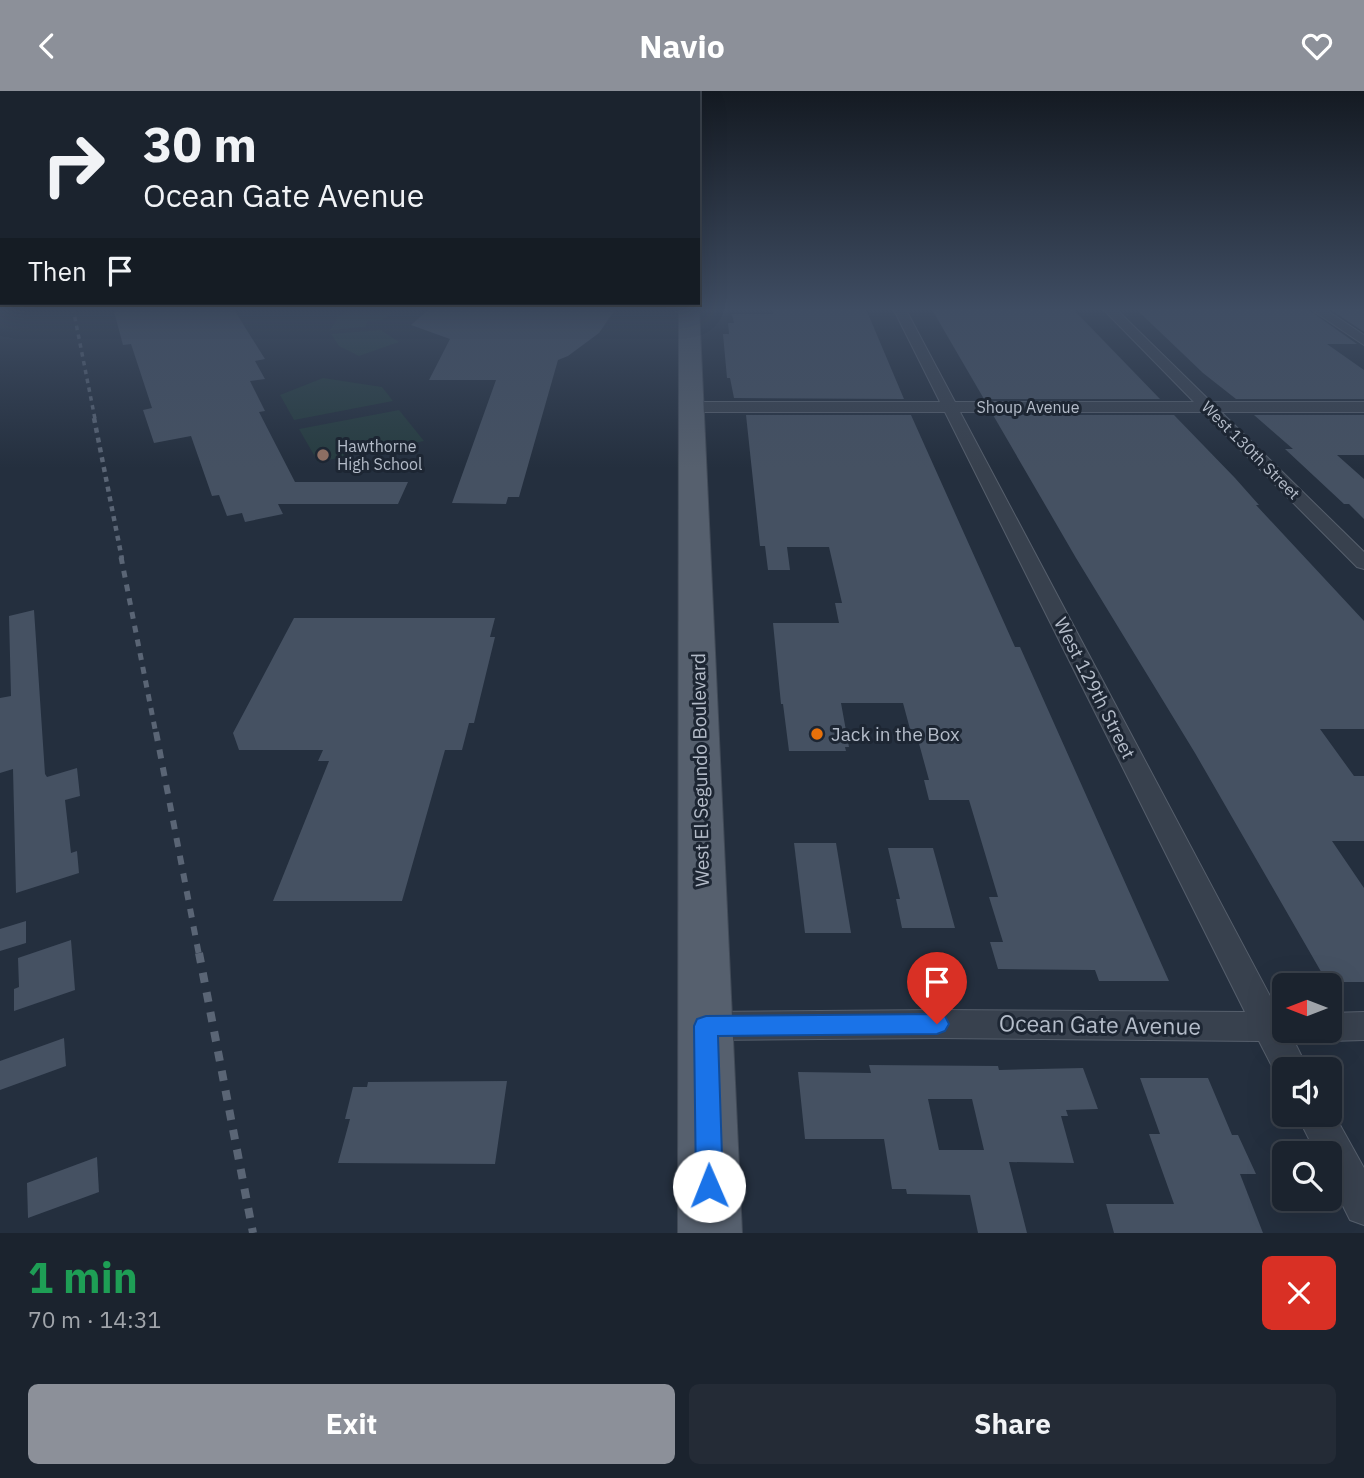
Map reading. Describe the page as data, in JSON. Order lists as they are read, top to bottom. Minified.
{"streets":{"main road":["West El Segundo Boulevard"],"street":["Shoup Avenue","West 130th Street","West 129th Street","Ocean Gate Avenue"]},"crossings":[["Shoup Avenue","West 130th Street"],["Shoup Avenue","West 129th Street"],["Shoup Avenue","West El Segundo Boulevard"],["West El Segundo Boulevard","Ocean Gate Avenue"]],"places":["Hawthorne High School","Jack in the Box"],"north":"left","page":{"header":"Navio","turn":["30 m","Ocean Gate Avenue"],"then":"Then","heading":["1 min","70 m · 14:31"],"buttons":["Exit","Share"]}}
